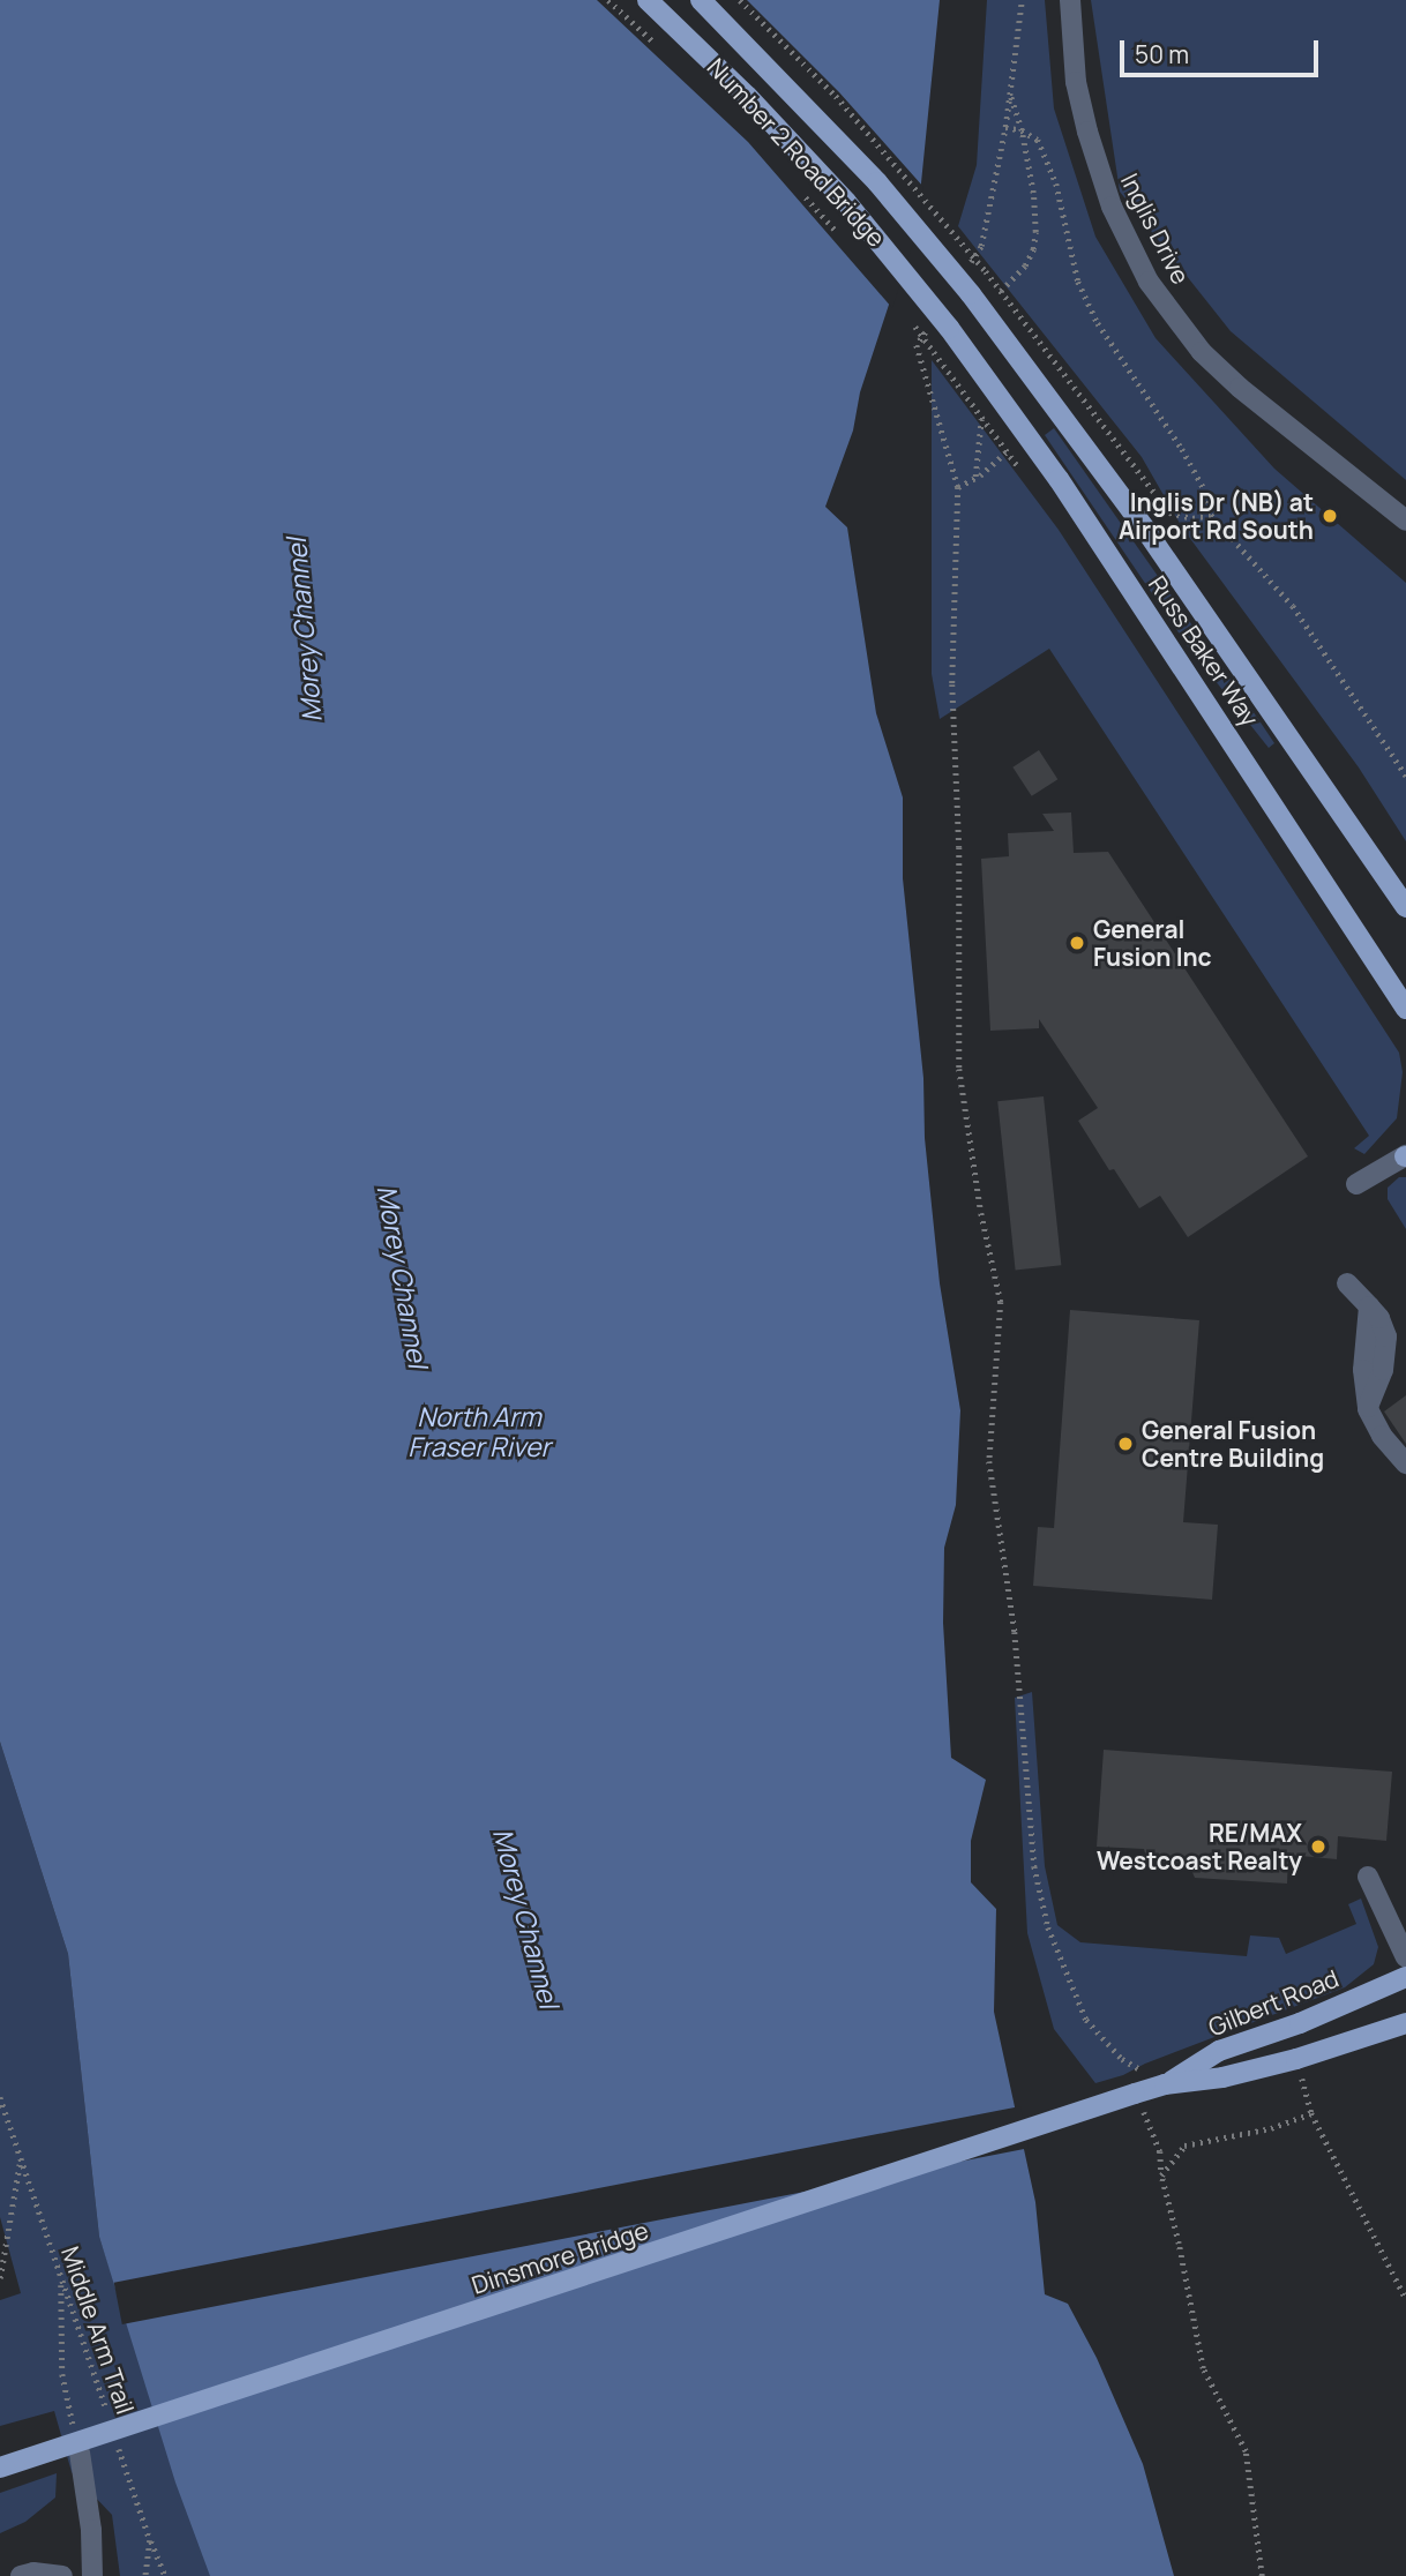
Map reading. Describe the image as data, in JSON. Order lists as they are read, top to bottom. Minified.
{"streets":{"main road":["Number 2 Road Bridge","Russ Baker Way","Gilbert Road","Dinsmore Bridge"],"street":["Inglis Drive"],"path":["Middle Arm Trail"]},"crossings":[["Number 2 Road Bridge","Russ Baker Way"],["Gilbert Road","Dinsmore Bridge"]],"water":["Morey Channel","North Arm Fraser River"],"places":["Inglis Dr (NB) at Airport Rd South","General Fusion Inc","General Fusion Centre Building","RE/MAX Westcoast Realty"],"scale_bar":"50 m"}
